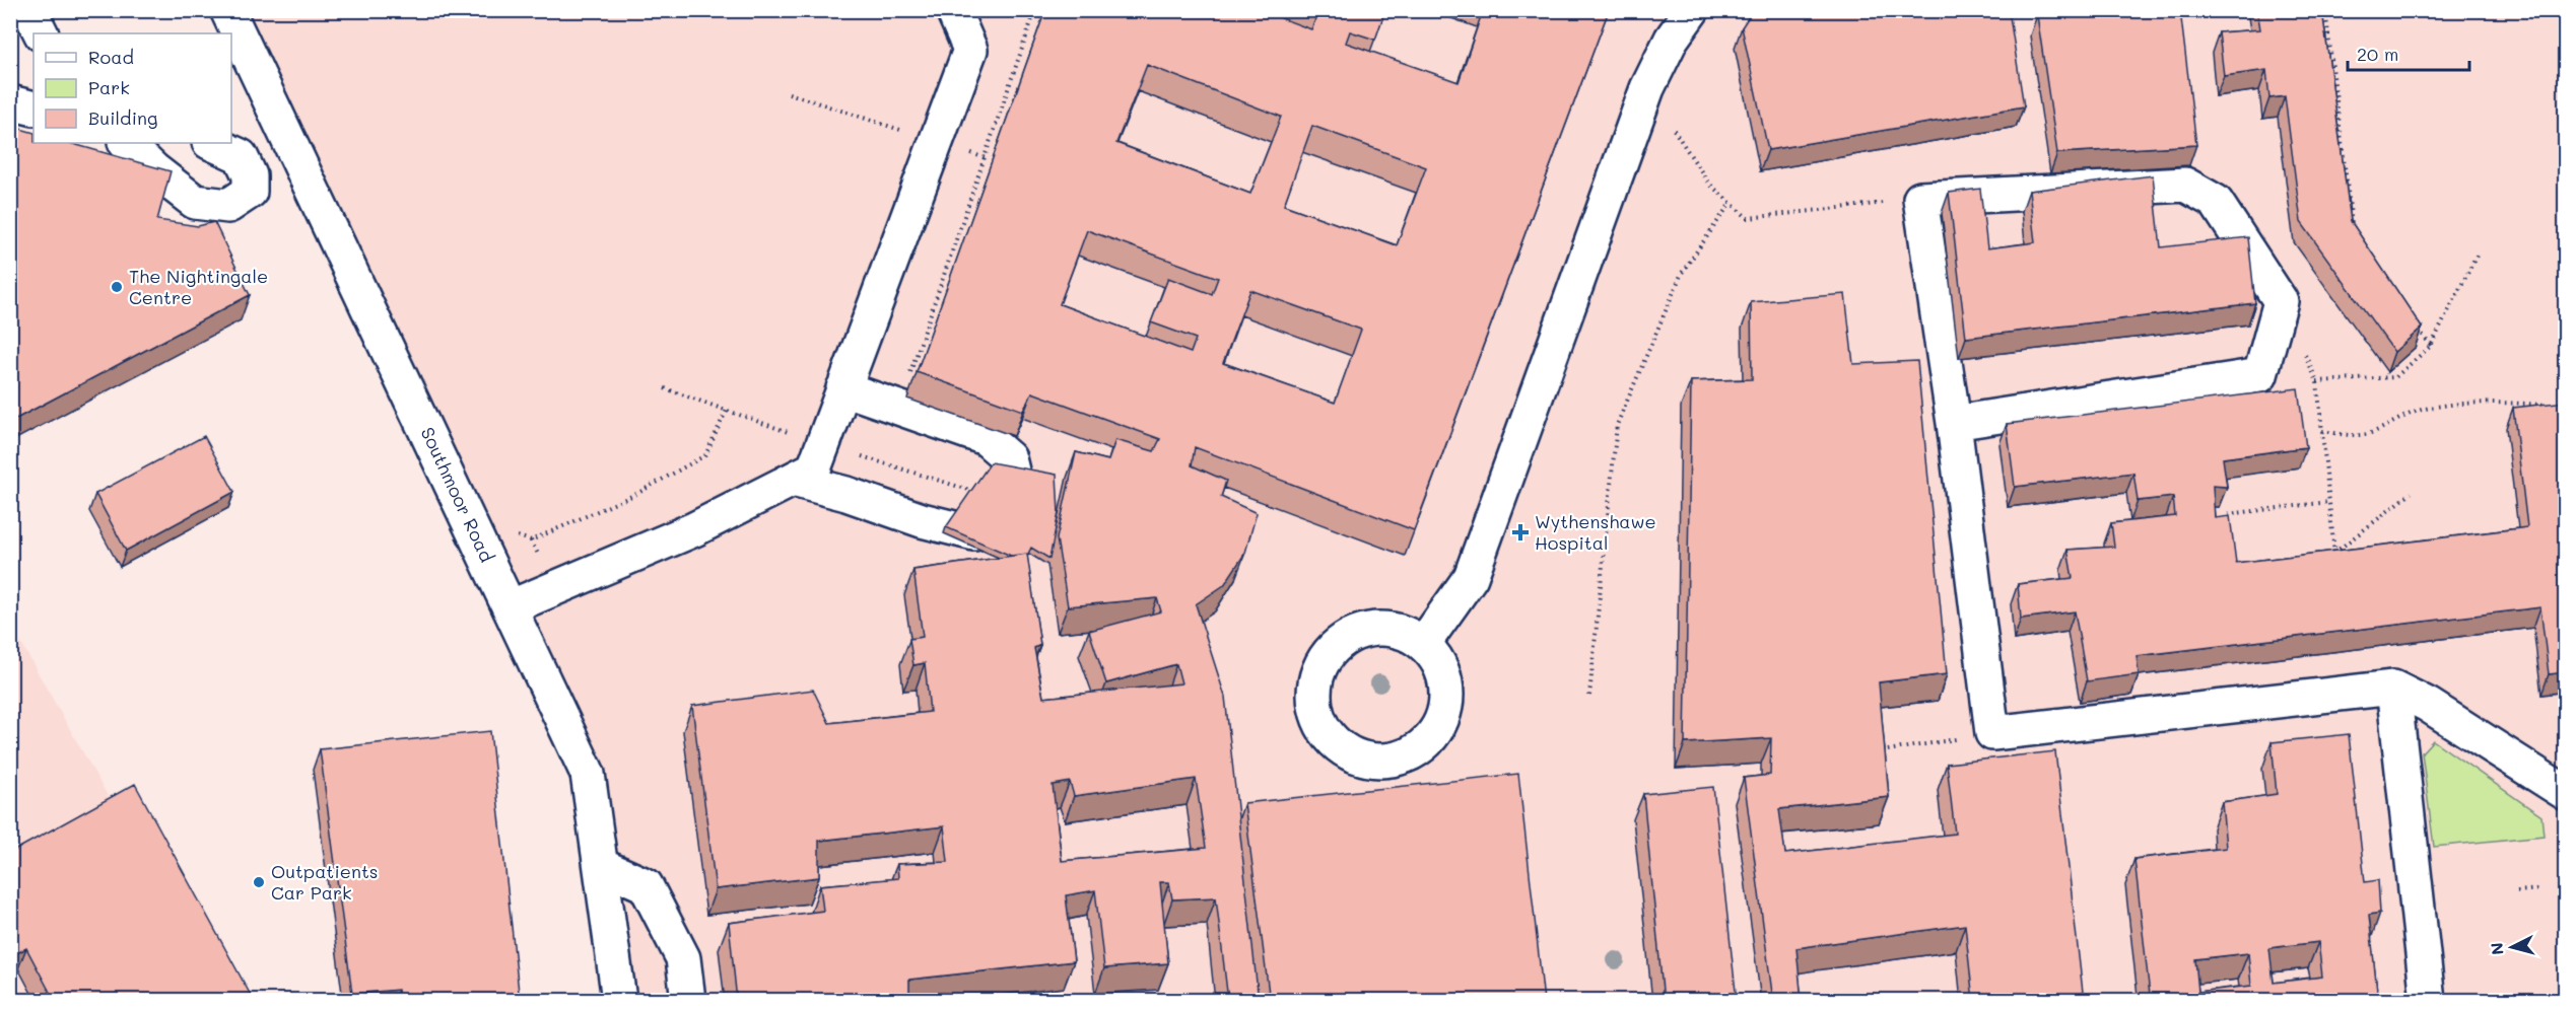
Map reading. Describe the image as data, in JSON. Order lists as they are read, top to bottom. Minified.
{"streets":{"street":["Southmoor Road"]},"places":{"other":["The Nightingale Centre","Outpatients Car Park"],"health":["Wythenshawe Hospital"]},"legend":["Road","Park","Building"],"scale_bar":"20 m","north":"left"}
